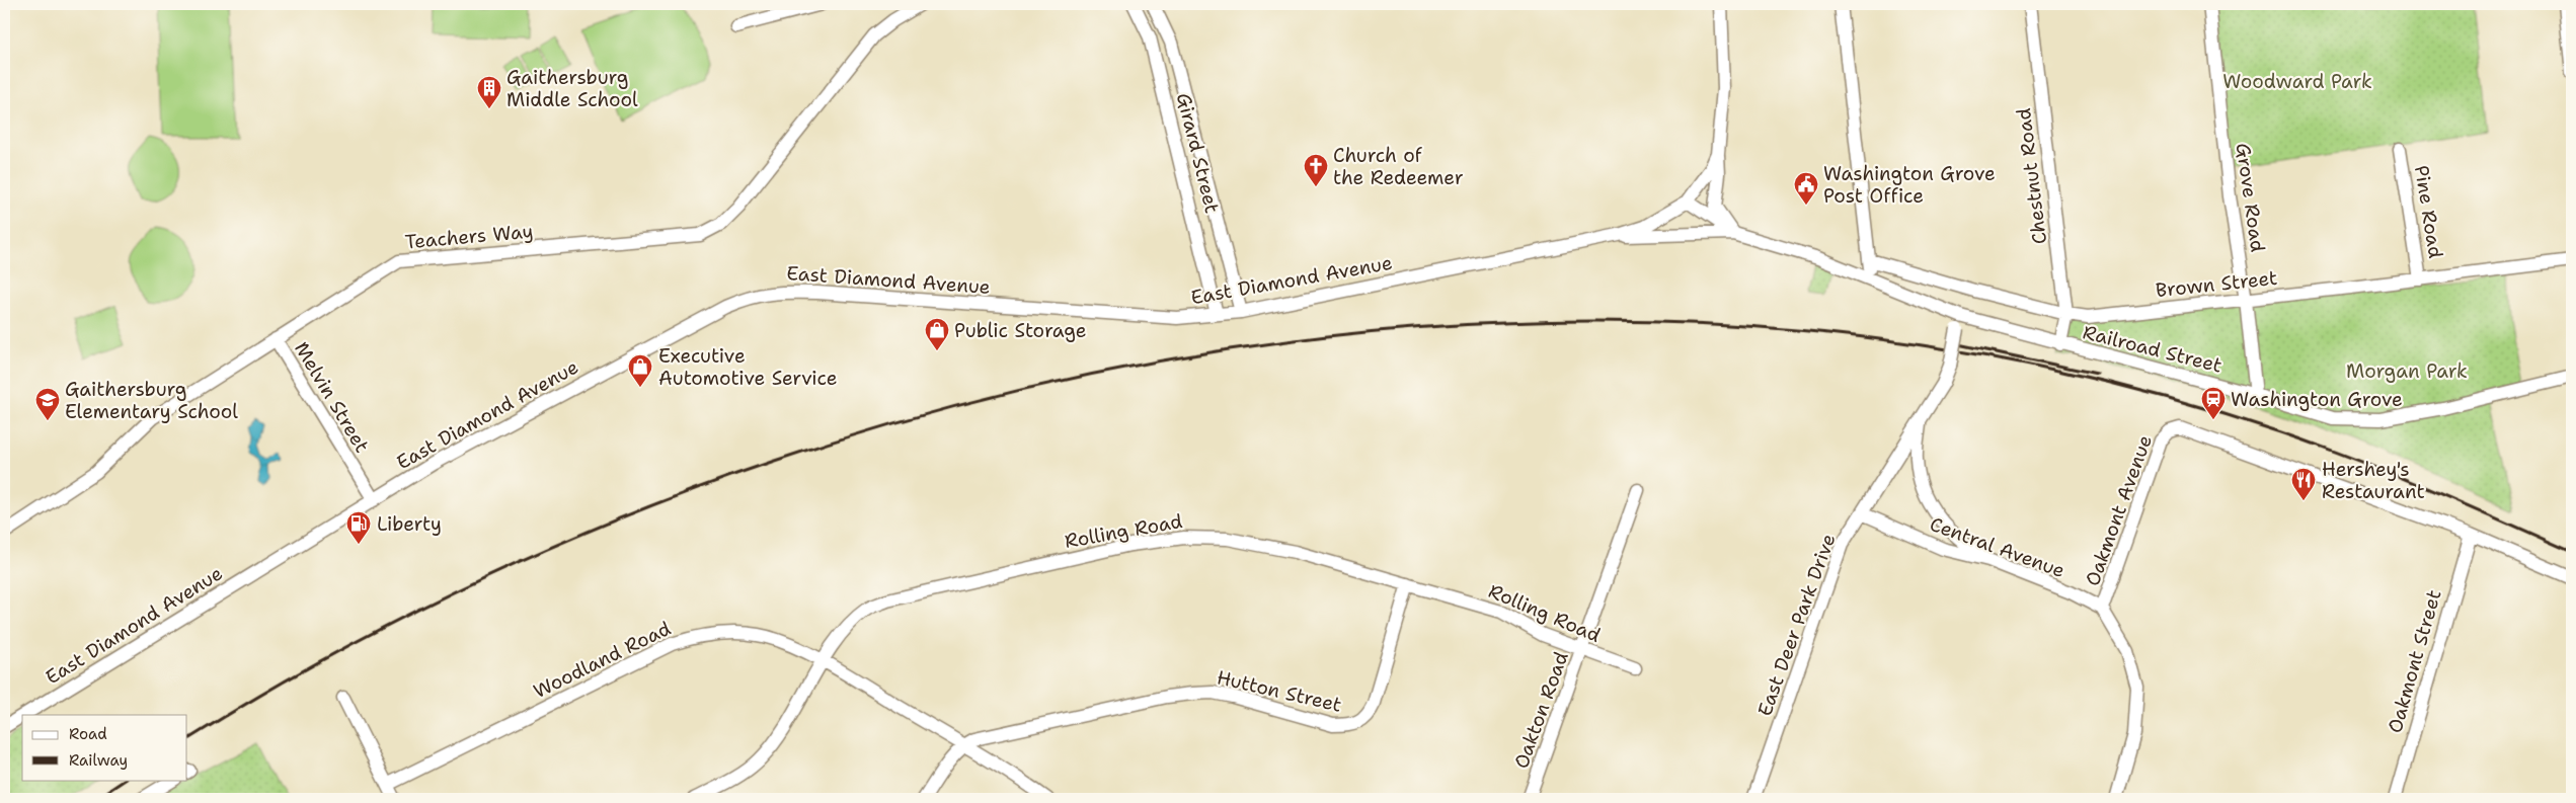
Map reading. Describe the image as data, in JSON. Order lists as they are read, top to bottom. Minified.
{"streets":{"street":["Girard Street","Chestnut Road","Grove Road","Pine Road","Teachers Way","East Diamond Avenue","Brown Street","Railroad Street","Melvin Street","Oakmont Avenue","Rolling Road","Central Avenue","East Deer Park Drive","Woodland Road","Oakmont Street","Hutton Street","Oakton Road"]},"crossings":[["Girard Street","East Diamond Avenue"],["Chestnut Road","Brown Street"],["Chestnut Road","Railroad Street"],["Grove Road","Brown Street"],["Grove Road","Railroad Street"],["Pine Road","Brown Street"],["Teachers Way","Melvin Street"],["East Diamond Avenue","Railroad Street"],["East Diamond Avenue","Melvin Street"],["Railroad Street","East Deer Park Drive"],["Oakmont Avenue","Central Avenue"],["Oakmont Avenue","Oakmont Street"],["Rolling Road","Woodland Road"],["Rolling Road","Hutton Street"],["Rolling Road","Oakton Road"],["Central Avenue","East Deer Park Drive"],["Woodland Road","Hutton Street"]],"parks":["Woodward Park","Morgan Park"],"places":{"building":["Gaithersburg Middle School"],"church":["Church of the Redeemer"],"public building":["Washington Grove Post Office"],"shop":["Public Storage","Executive Automotive Service"],"station":["Washington Grove"],"school or university":["Gaithersburg Elementary School"],"restaurant":["Hershey's Restaurant"],"fuel station":["Liberty"]},"legend":["Road","Railway"]}
